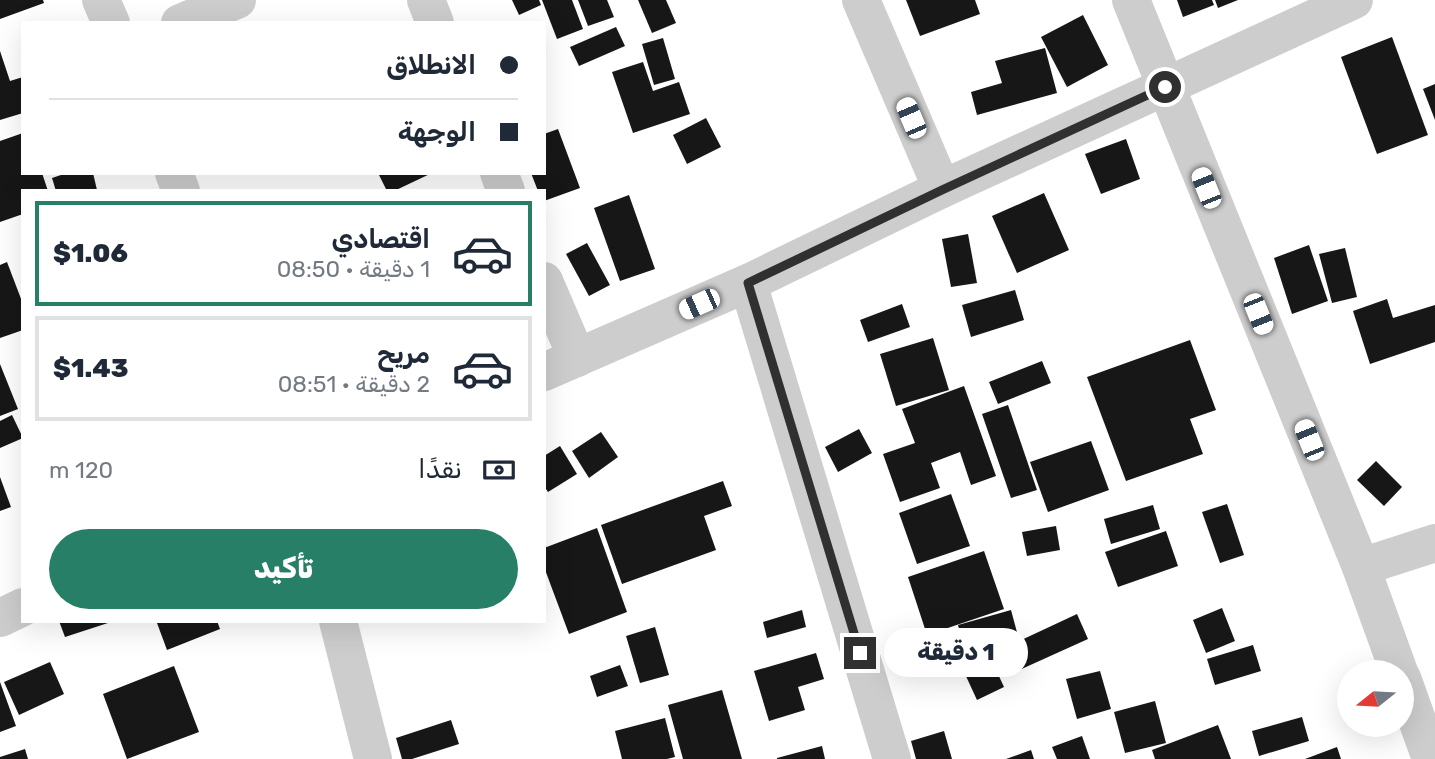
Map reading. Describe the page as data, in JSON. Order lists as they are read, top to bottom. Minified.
{"north":"left","page":{"banner":["الانطلاق","الوجهة"],"list":[{"name":"اقتصادي","note":"1 دقيقة · 08:50","value":"$1.06"},{"name":"مريح","note":"2 دقيقة · 08:51","value":"$1.43"}],"pay":["نقدًا","120 m"],"buttons":"تأكيد","bubble":"1 دقيقة"}}
